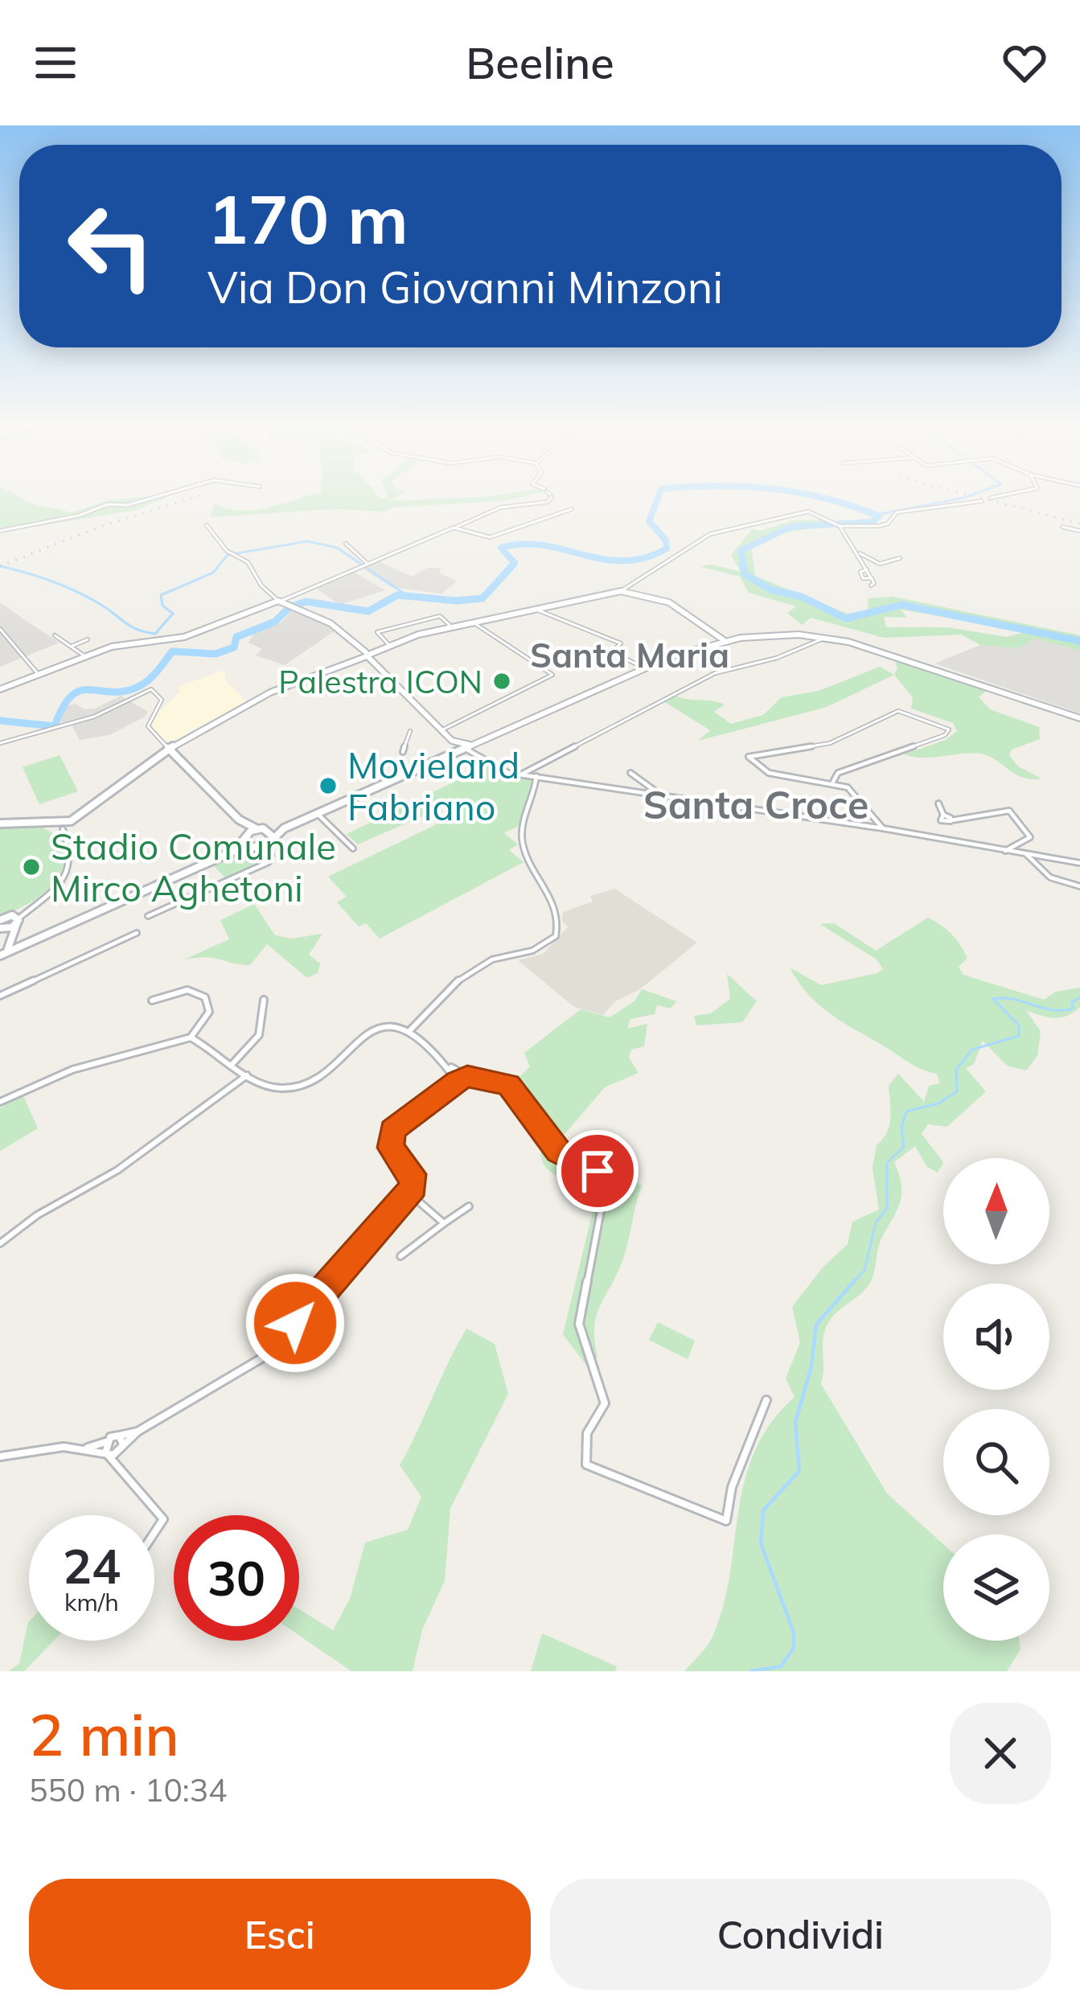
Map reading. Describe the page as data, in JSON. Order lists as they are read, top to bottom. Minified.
{"districts":["Santa Maria","Santa Croce"],"places":["Palestra ICON","Movieland Fabriano","Stadio Comunale Mirco Aghetoni"],"north":"top","page":{"header":"Beeline","turn":["170 m","Via Don Giovanni Minzoni"],"speed":"24 km/h","limit":"30","heading":["2 min","550 m · 10:34"],"buttons":["Esci","Condividi"]}}
